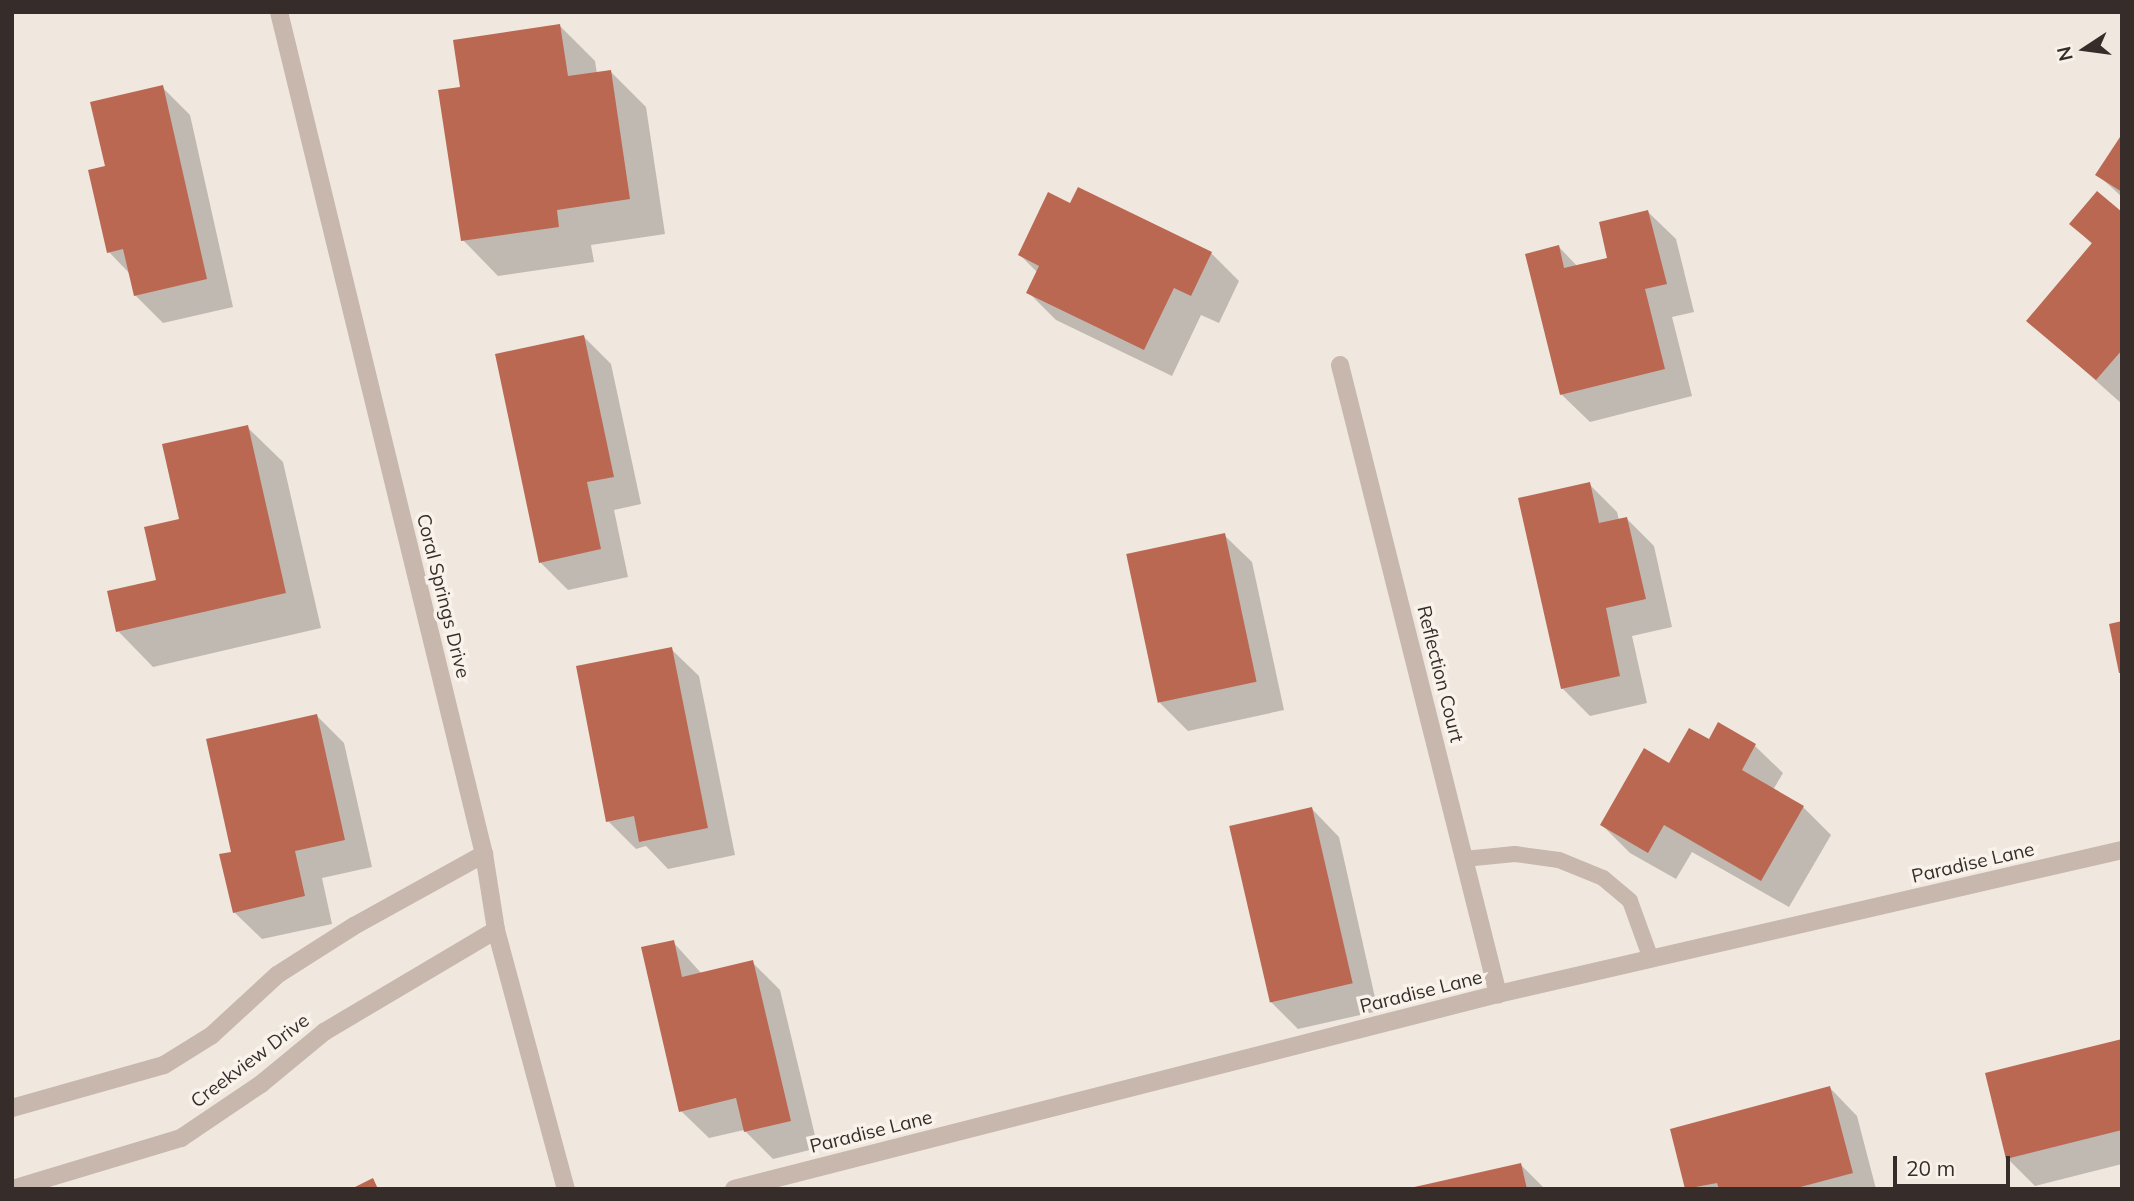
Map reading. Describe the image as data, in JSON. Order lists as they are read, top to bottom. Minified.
{"streets":{"street":["Coral Springs Drive","Reflection Court","Paradise Lane","Creekview Drive"]},"crossings":[["Coral Springs Drive","Creekview Drive"],["Reflection Court","Paradise Lane"]],"scale_bar":"20 m","north":"left"}
